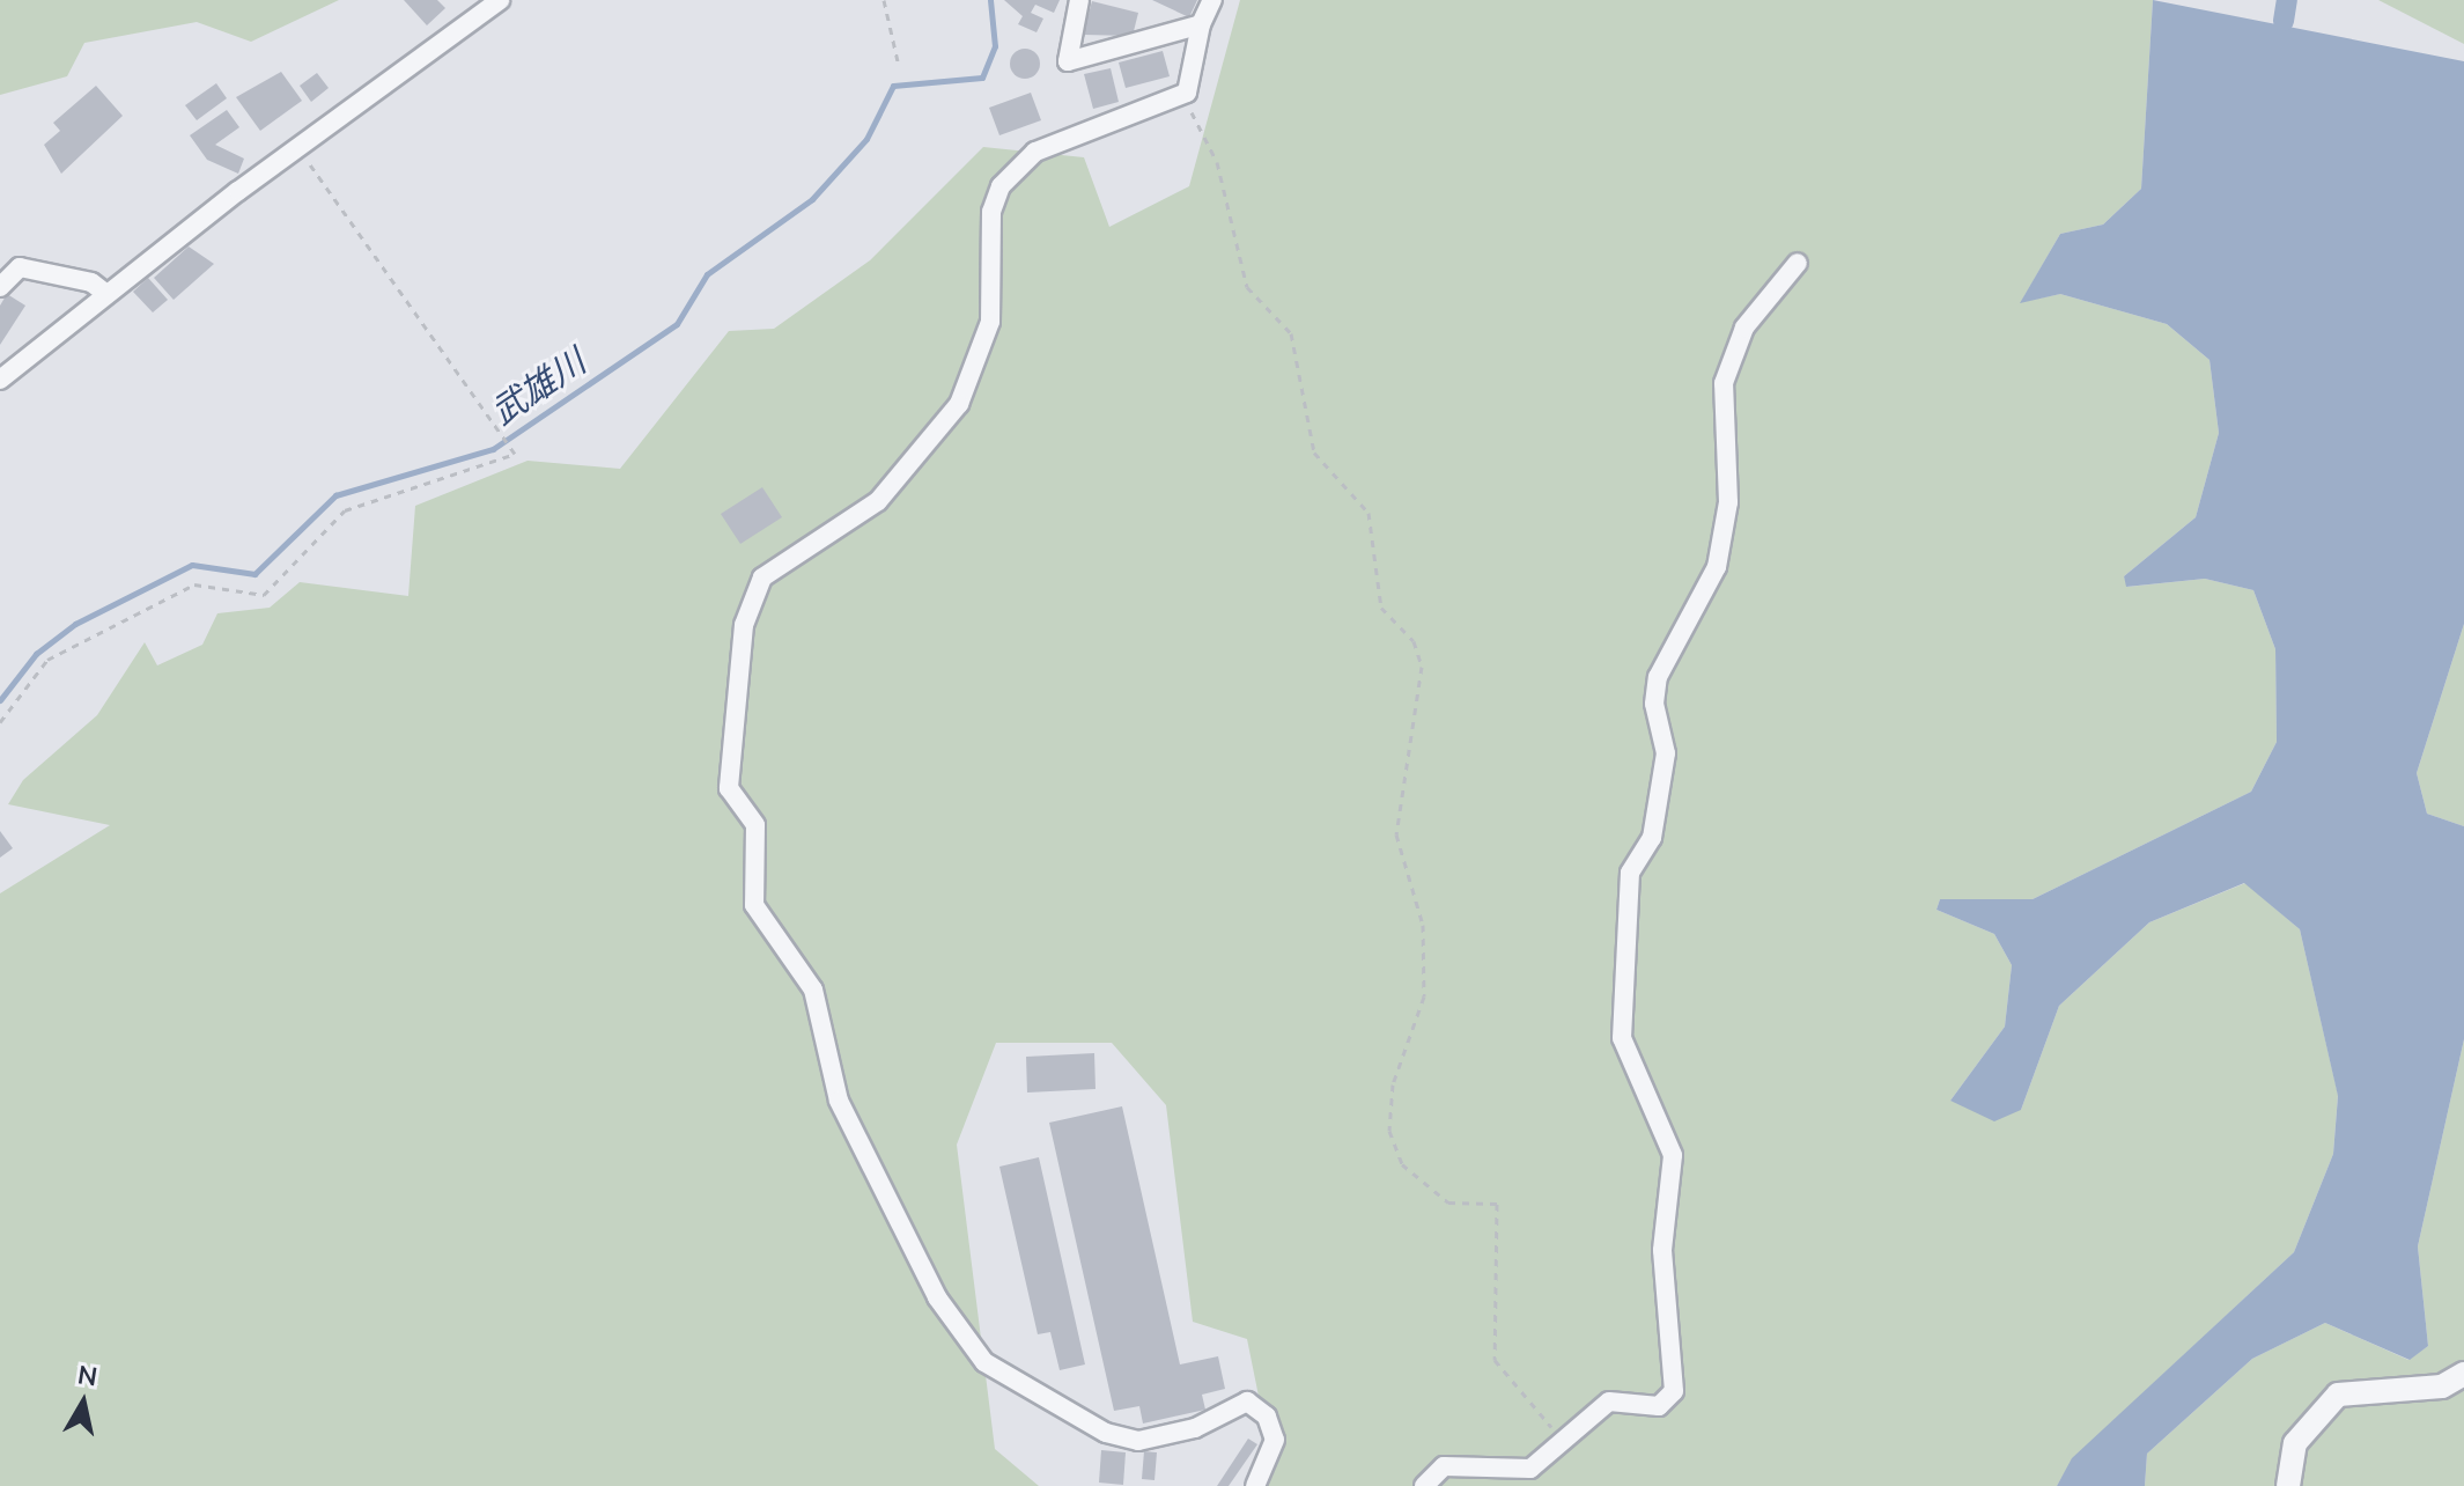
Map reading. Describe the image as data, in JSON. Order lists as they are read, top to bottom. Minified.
{"water":["武雄川"],"north":"top"}
